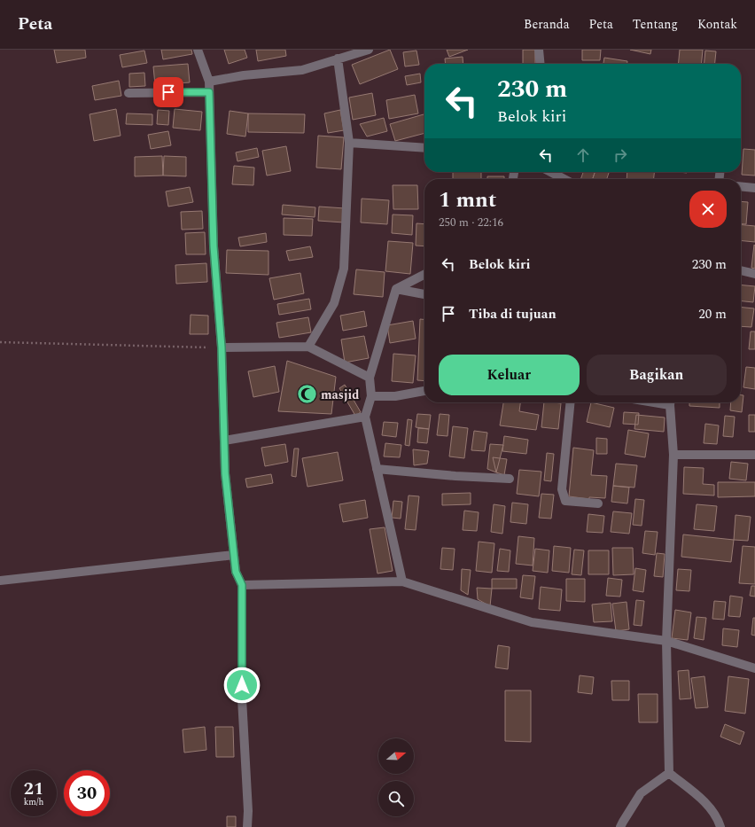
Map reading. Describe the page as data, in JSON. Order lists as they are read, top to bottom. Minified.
{"places":{"mosque":["masjid"]},"north":"right","page":{"header":"Peta","nav":["Beranda","Peta","Tentang","Kontak"],"turn":["230 m","Belok kiri"],"heading":["1 mnt","250 m · 22:16"],"list":[{"name":"Belok kiri","value":"230 m"},{"name":"Tiba di tujuan","value":"20 m"}],"buttons":["Keluar","Bagikan"],"speed":"21 km/h","limit":"30"}}
